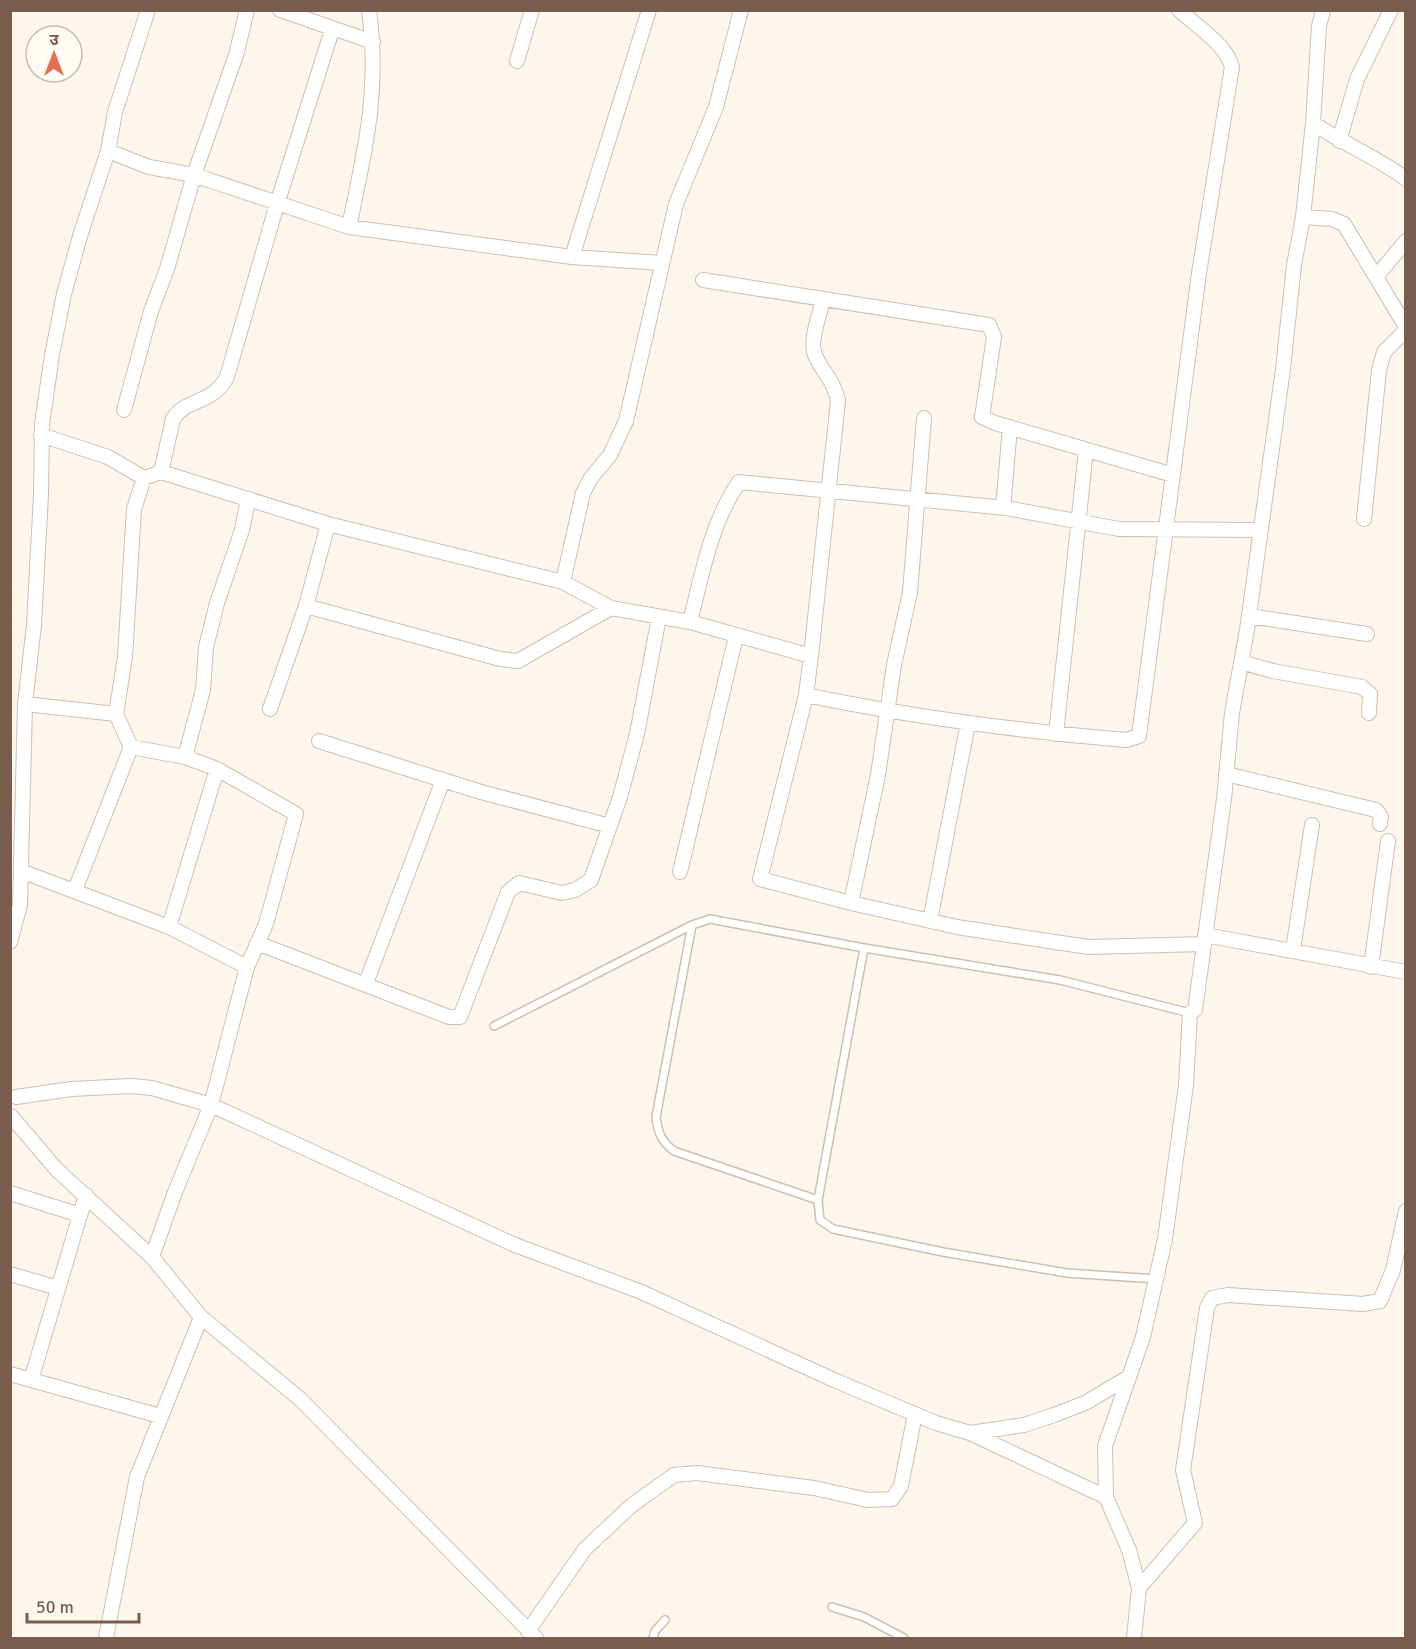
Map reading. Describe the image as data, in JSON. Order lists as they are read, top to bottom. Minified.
{"scale_bar":"50 m","north":"top"}
